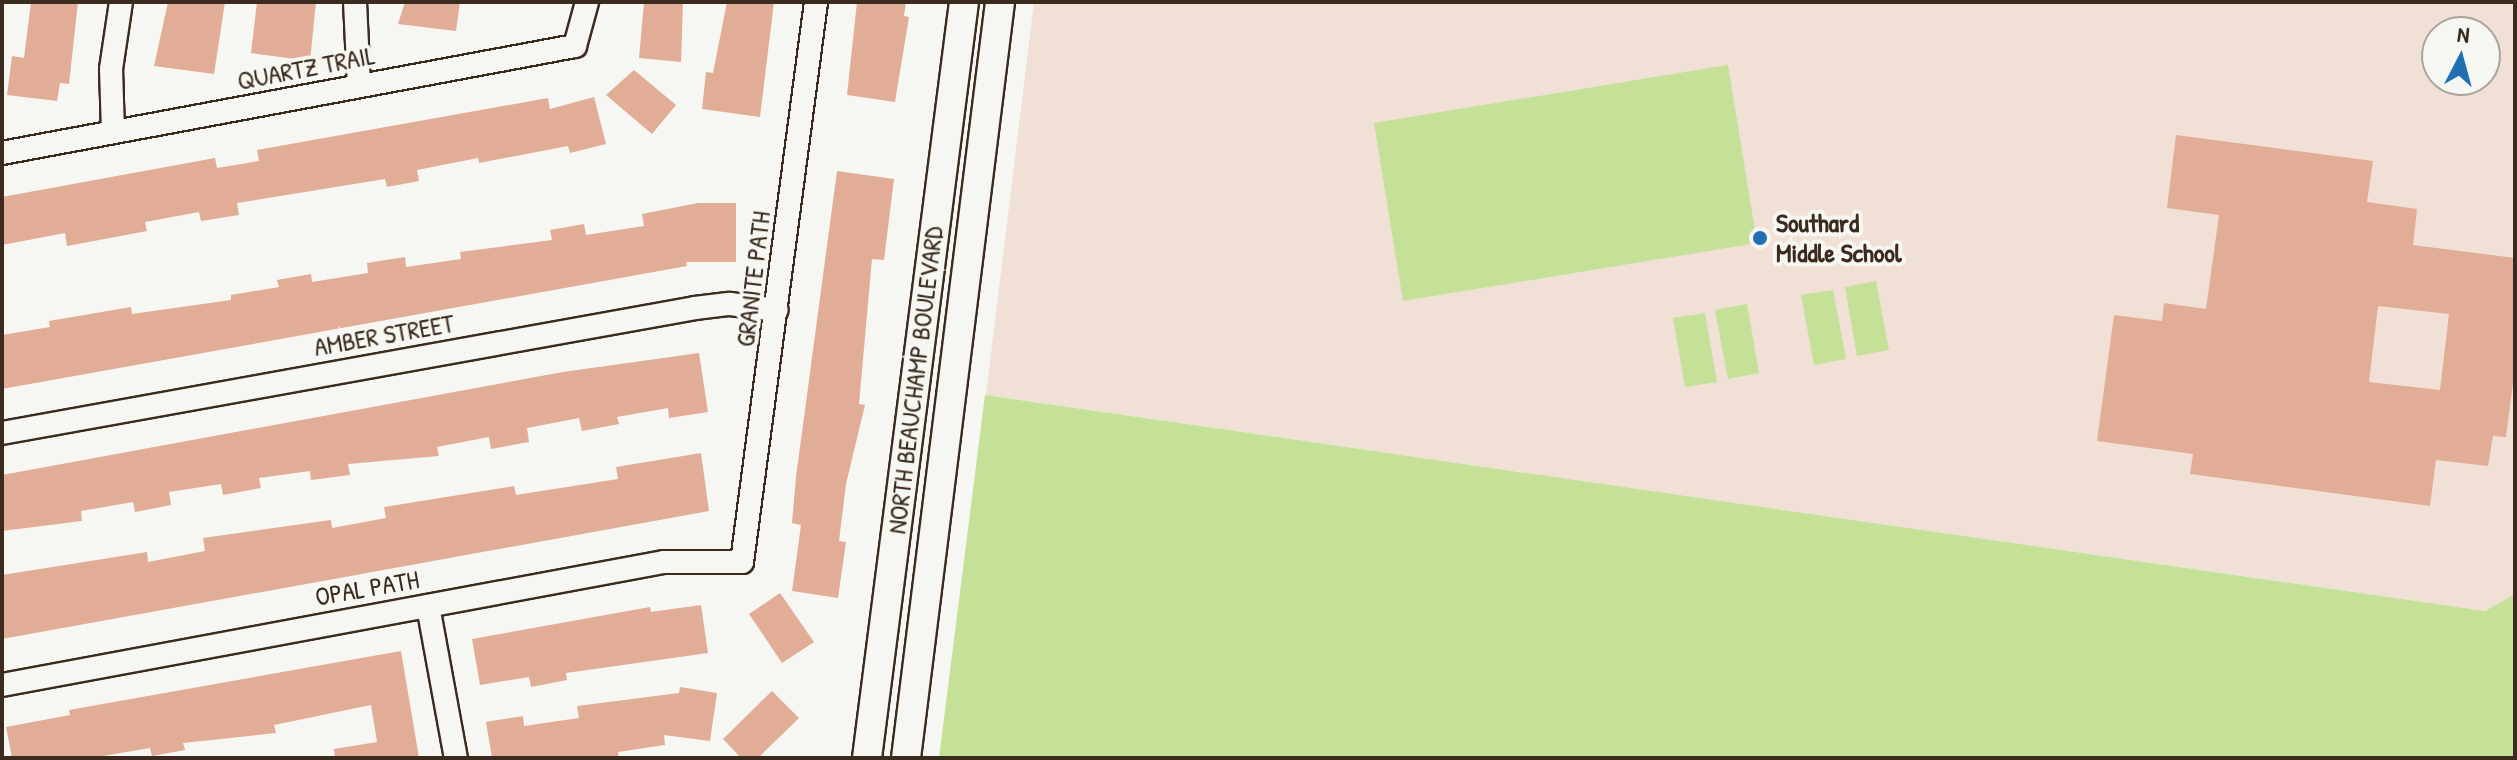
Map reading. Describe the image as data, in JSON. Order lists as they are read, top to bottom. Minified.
{"streets":{"street":["QUARTZ TRAIL","GRANITE PATH","AMBER STREET","NORTH BEAUCHAMP BOULEVARD","OPAL PATH"]},"crossings":[["GRANITE PATH","AMBER STREET"],["GRANITE PATH","OPAL PATH"]],"places":["Southard Middle School"],"north":"top"}
